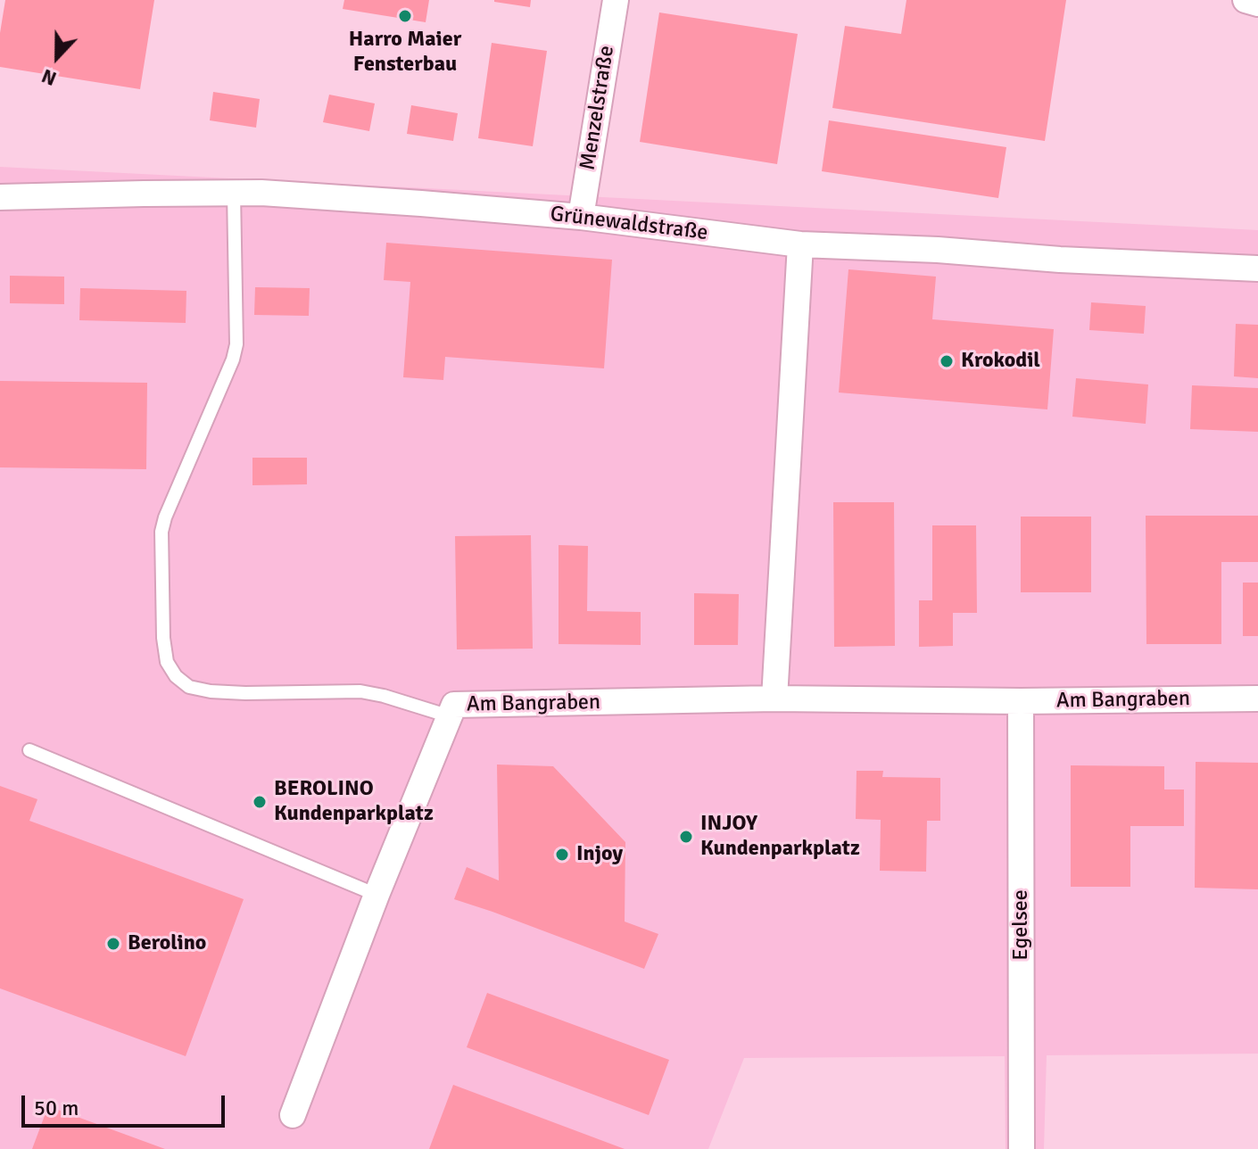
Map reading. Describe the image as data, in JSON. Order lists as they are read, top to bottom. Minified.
{"streets":{"street":["Menzelstraße","Grünewaldstraße","Am Bangraben","Egelsee"]},"crossings":[["Menzelstraße","Grünewaldstraße"],["Am Bangraben","Egelsee"]],"places":["Harro Maier Fensterbau","Krokodil","BEROLINO Kundenparkplatz","INJOY Kundenparkplatz","Injoy","Berolino"],"scale_bar":"50 m","north":"bottom"}
